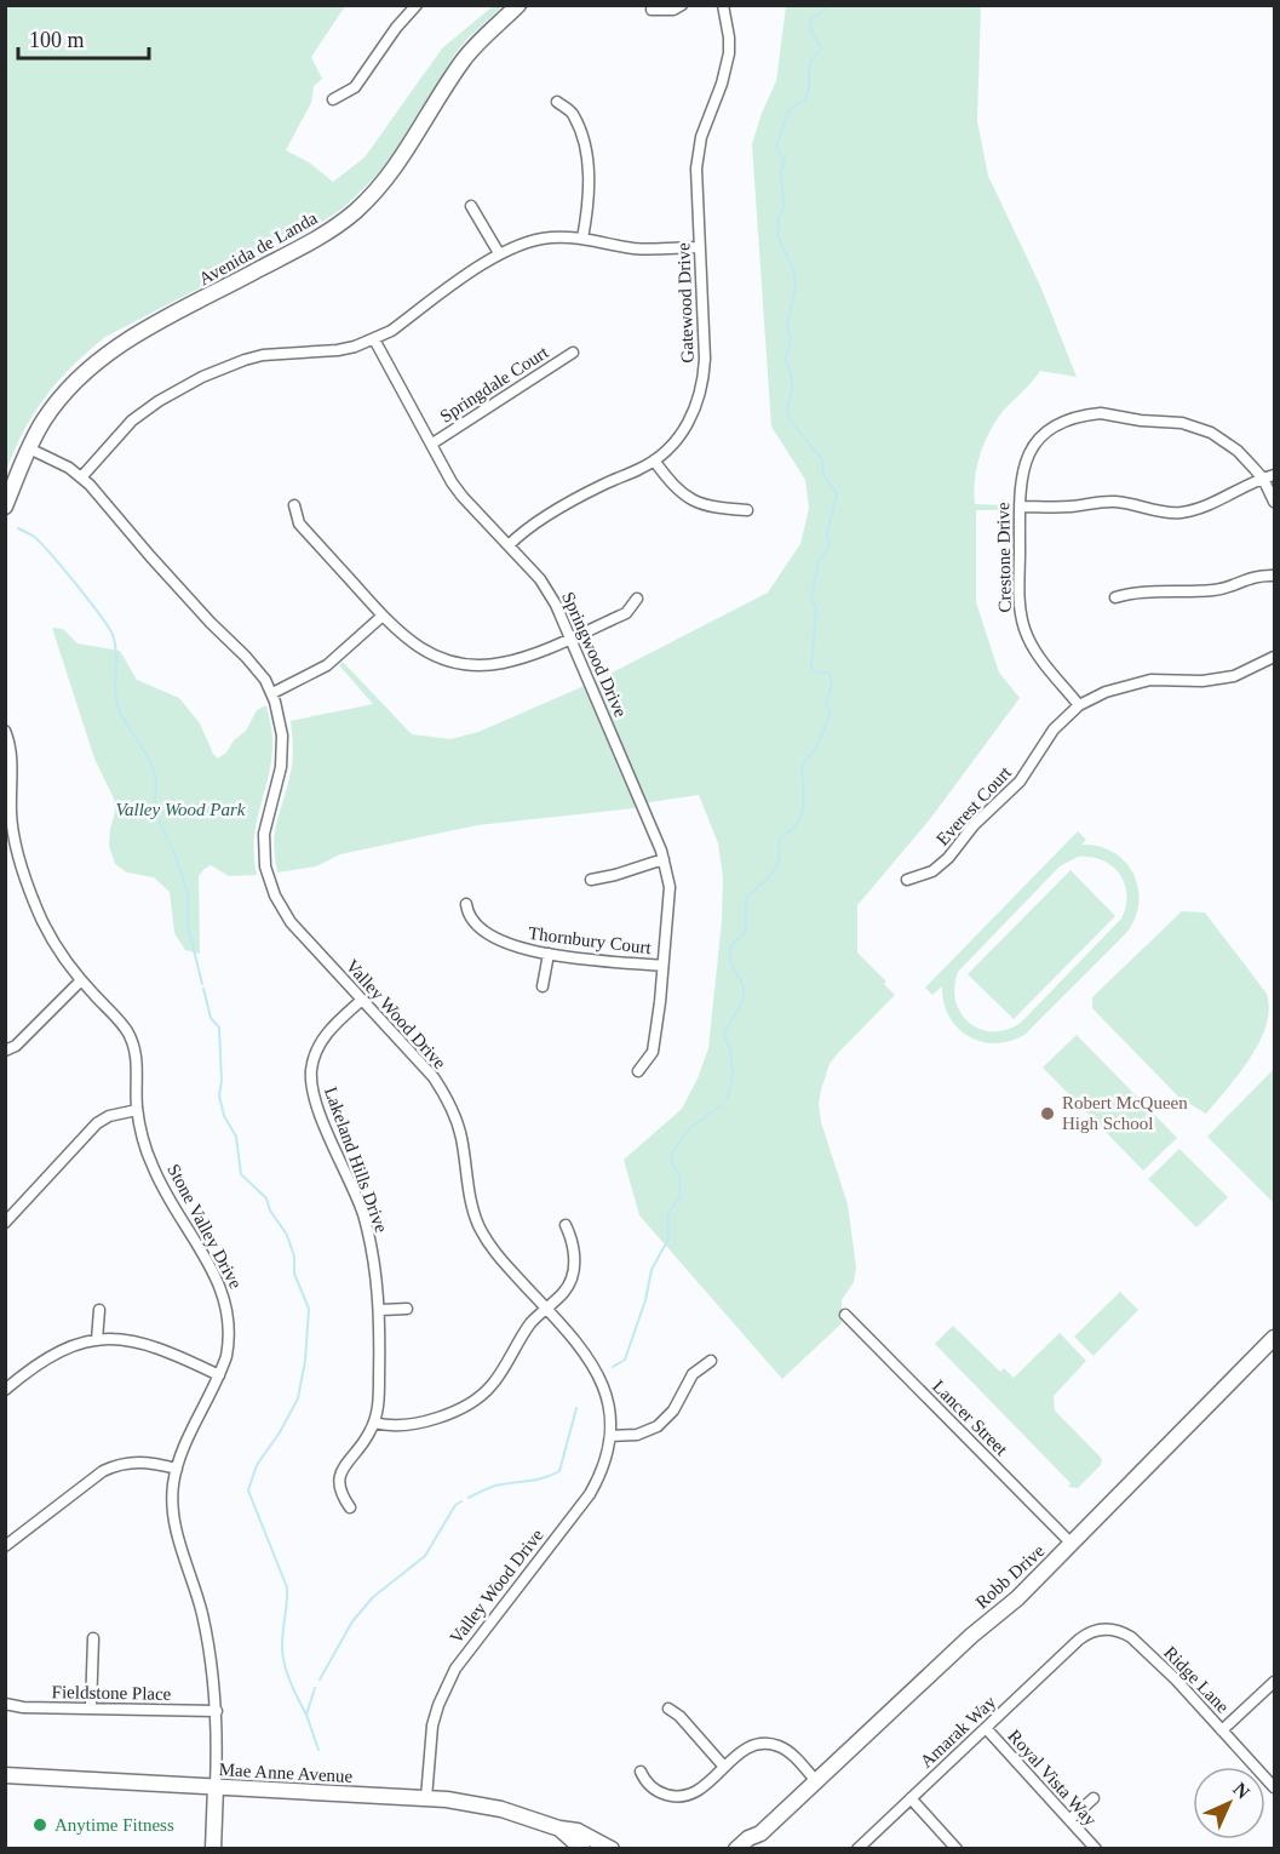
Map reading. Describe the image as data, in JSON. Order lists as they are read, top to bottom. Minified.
{"streets":{"main road":["Avenida de Landa","Stone Valley Drive","Robb Drive","Mae Anne Avenue"],"street":["Gatewood Drive","Springdale Court","Crestone Drive","Springwood Drive","Everest Court","Thornbury Court","Valley Wood Drive","Lakeland Hills Drive","Lancer Street","Ridge Lane","Fieldstone Place","Amarak Way","Royal Vista Way"]},"crossings":[["Avenida de Landa","Valley Wood Drive"],["Gatewood Drive","Springwood Drive"],["Springdale Court","Springwood Drive"],["Crestone Drive","Everest Court"],["Springwood Drive","Thornbury Court"],["Valley Wood Drive","Lakeland Hills Drive"],["Valley Wood Drive","Mae Anne Avenue"],["Stone Valley Drive","Fieldstone Place"],["Stone Valley Drive","Mae Anne Avenue"],["Lancer Street","Robb Drive"],["Ridge Lane","Amarak Way"],["Amarak Way","Royal Vista Way"]],"parks":["Valley Wood Park"],"places":["Robert McQueen High School","Anytime Fitness"],"scale_bar":"100 m","north":"top right"}
